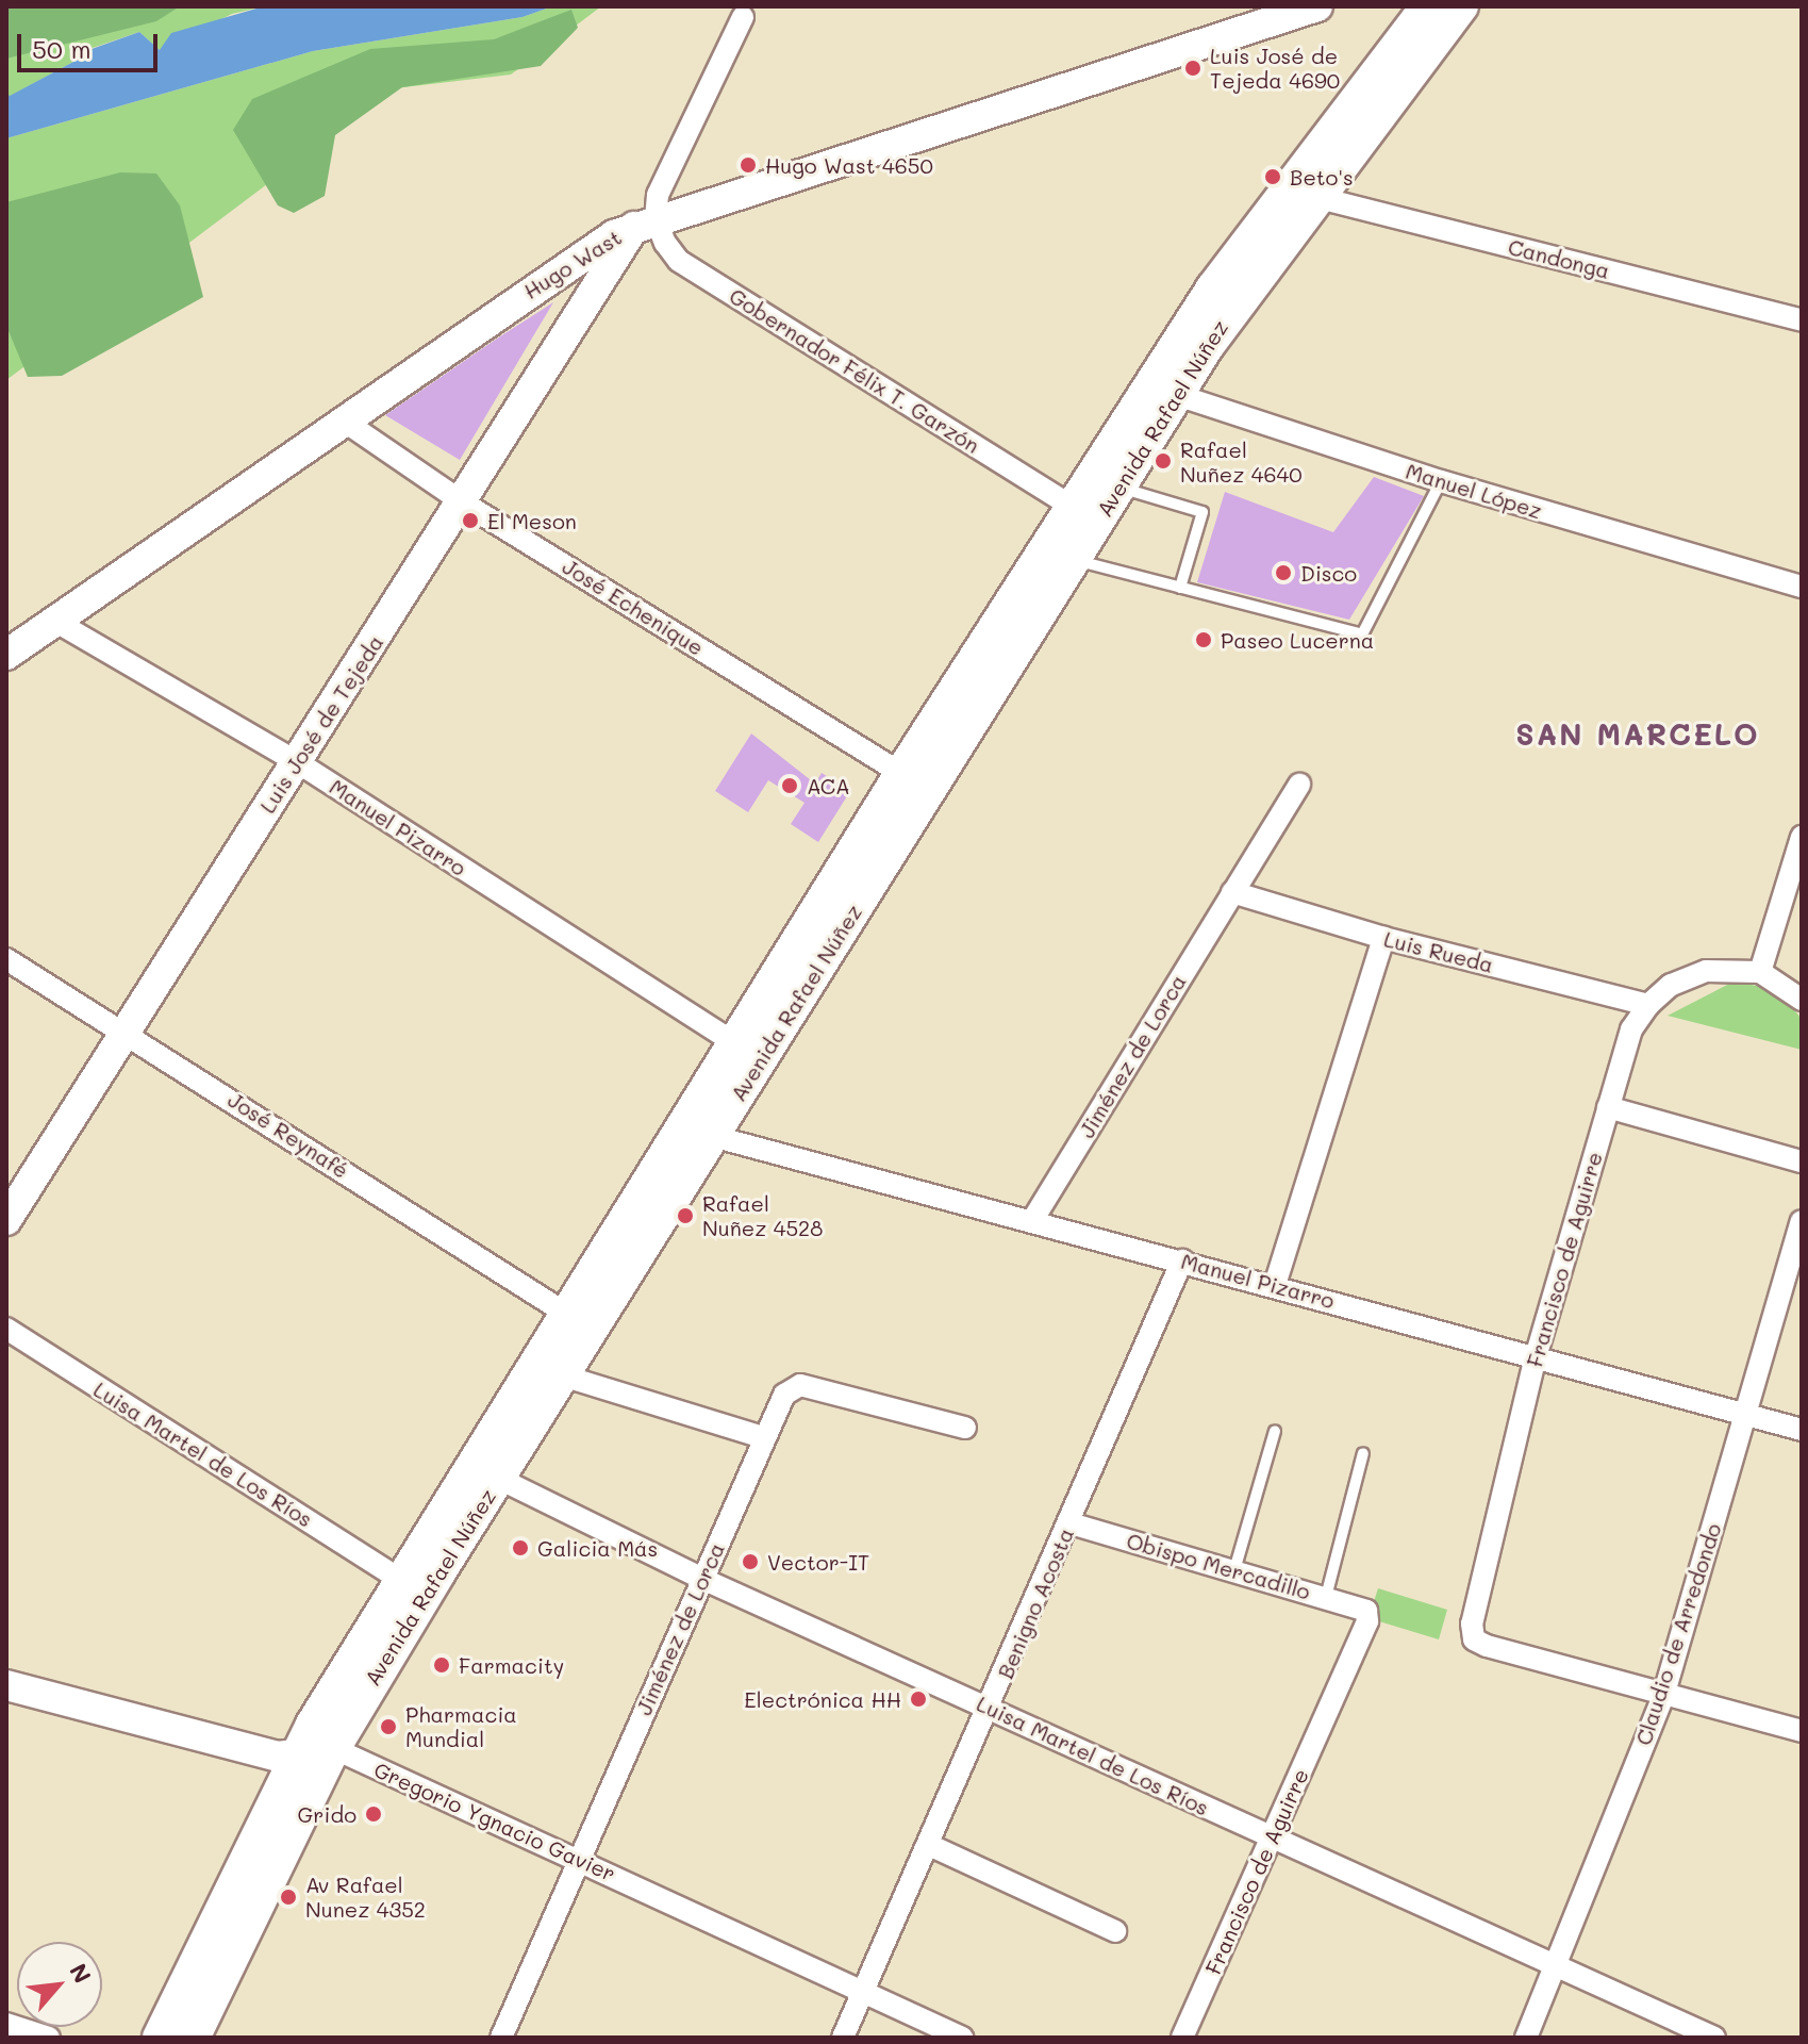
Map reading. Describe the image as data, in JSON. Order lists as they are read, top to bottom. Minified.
{"streets":{"main road":["Hugo Wast","Avenida Rafael Núñez","Luis José de Tejeda"],"street":["Candonga","Gobernador Félix T. Garzón","Manuel López","José Echenique","Manuel Pizarro","Luis Rueda","Jiménez de Lorca","José Reynafé","Francisco de Aguirre","Luisa Martel de Los Ríos","Obispo Mercadillo","Benigno Acosta","Claudio de Arredondo","Gregorio Ygnacio Gavier"]},"crossings":[["Candonga","Avenida Rafael Núñez"],["Hugo Wast","Gobernador Félix T. Garzón"],["Hugo Wast","José Echenique"],["Hugo Wast","Luis José de Tejeda"],["Hugo Wast","Manuel Pizarro"],["Gobernador Félix T. Garzón","Avenida Rafael Núñez"],["Gobernador Félix T. Garzón","Luis José de Tejeda"],["Avenida Rafael Núñez","Manuel López"],["Avenida Rafael Núñez","José Echenique"],["Avenida Rafael Núñez","Manuel Pizarro"],["Avenida Rafael Núñez","José Reynafé"],["Avenida Rafael Núñez","Luisa Martel de Los Ríos"],["Avenida Rafael Núñez","Gregorio Ygnacio Gavier"],["José Echenique","Luis José de Tejeda"],["Luis José de Tejeda","Manuel Pizarro"],["Luis José de Tejeda","José Reynafé"],["Manuel Pizarro","Jiménez de Lorca"],["Manuel Pizarro","Francisco de Aguirre"],["Manuel Pizarro","Benigno Acosta"],["Manuel Pizarro","Claudio de Arredondo"],["Luis Rueda","Jiménez de Lorca"],["Luis Rueda","Francisco de Aguirre"],["Jiménez de Lorca","Luisa Martel de Los Ríos"],["Jiménez de Lorca","Gregorio Ygnacio Gavier"],["Francisco de Aguirre","Luisa Martel de Los Ríos"],["Francisco de Aguirre","Obispo Mercadillo"],["Francisco de Aguirre","Claudio de Arredondo"],["Luisa Martel de Los Ríos","Benigno Acosta"],["Luisa Martel de Los Ríos","Claudio de Arredondo"],["Obispo Mercadillo","Benigno Acosta"],["Benigno Acosta","Gregorio Ygnacio Gavier"]],"districts":["SAN MARCELO"],"places":["Luis José de Tejeda 4690","Hugo Wast 4650","Beto's","Rafael Nuñez 4640","El Meson","Disco","Paseo Lucerna","ACA","Rafael Nuñez 4528","Galicia Más","Vector-IT","Farmacity","Electrónica HH","Pharmacia Mundial","Grido","Av Rafael Nunez 4352"],"scale_bar":"50 m","north":"top right"}
